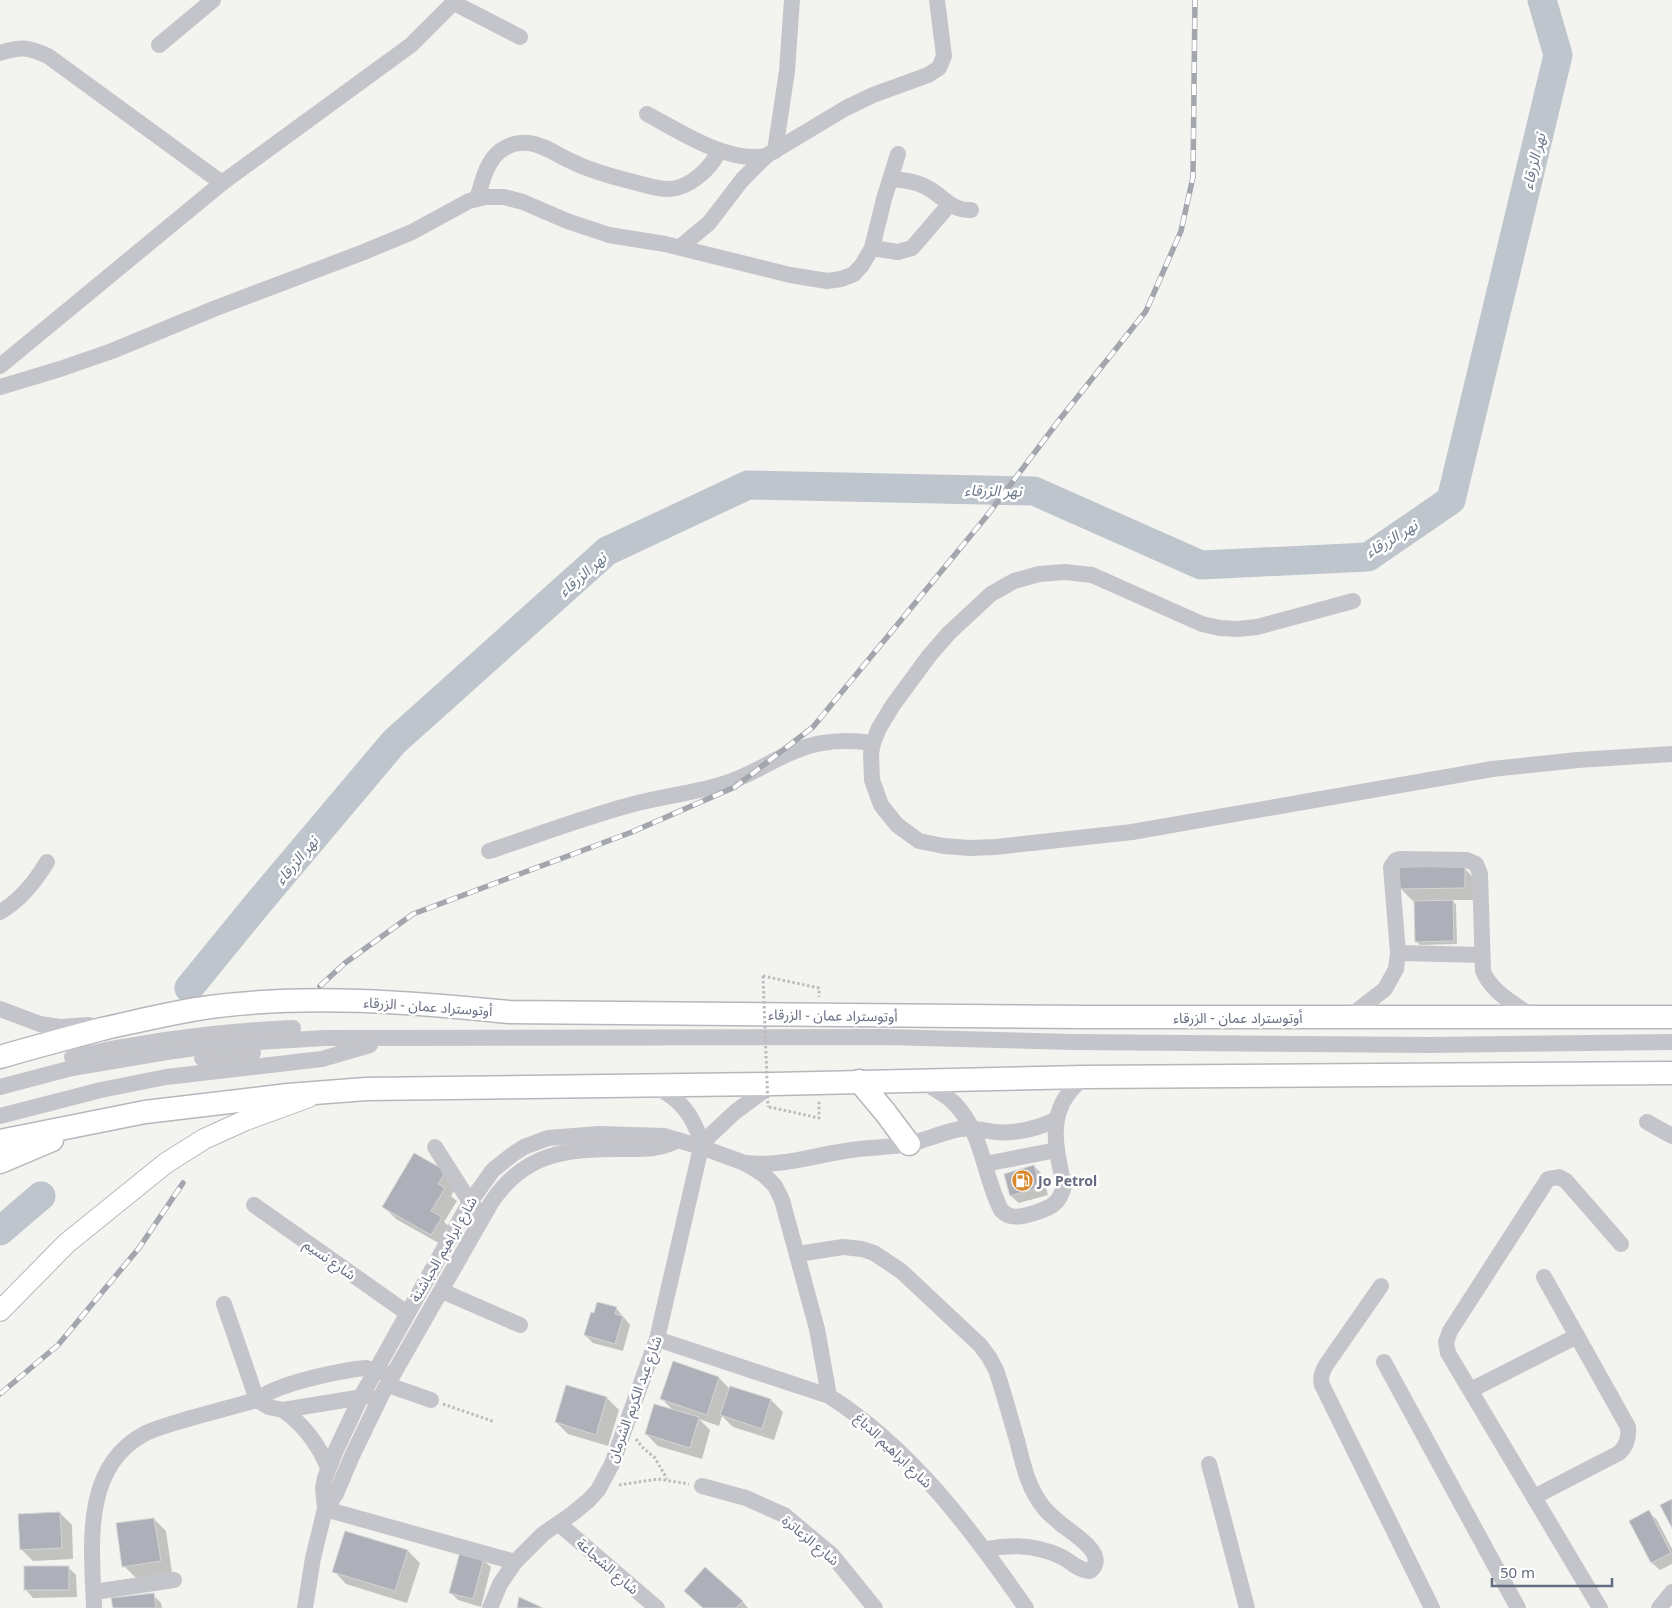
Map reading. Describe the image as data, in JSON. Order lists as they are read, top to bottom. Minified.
{"streets":{"highway":["أوتوستراد عمان - الزرقاء"],"street":["شارع ابراهيم الحباشنة","شارع نسيم","شارع عبد الكريم الشرمان","شارع ابراهيم الدباغ","شارع الزعاترة","شارع الشجاعة"]},"crossings":[["شارع ابراهيم الحباشنة","شارع نسيم"],["شارع ابراهيم الحباشنة","شارع عبد الكريم الشرمان"],["شارع عبد الكريم الشرمان","شارع ابراهيم الدباغ"],["شارع عبد الكريم الشرمان","شارع الشجاعة"]],"water":["نهر الزرقاء"],"places":{"fuel station":["Jo Petrol"]},"scale_bar":"50 m"}
